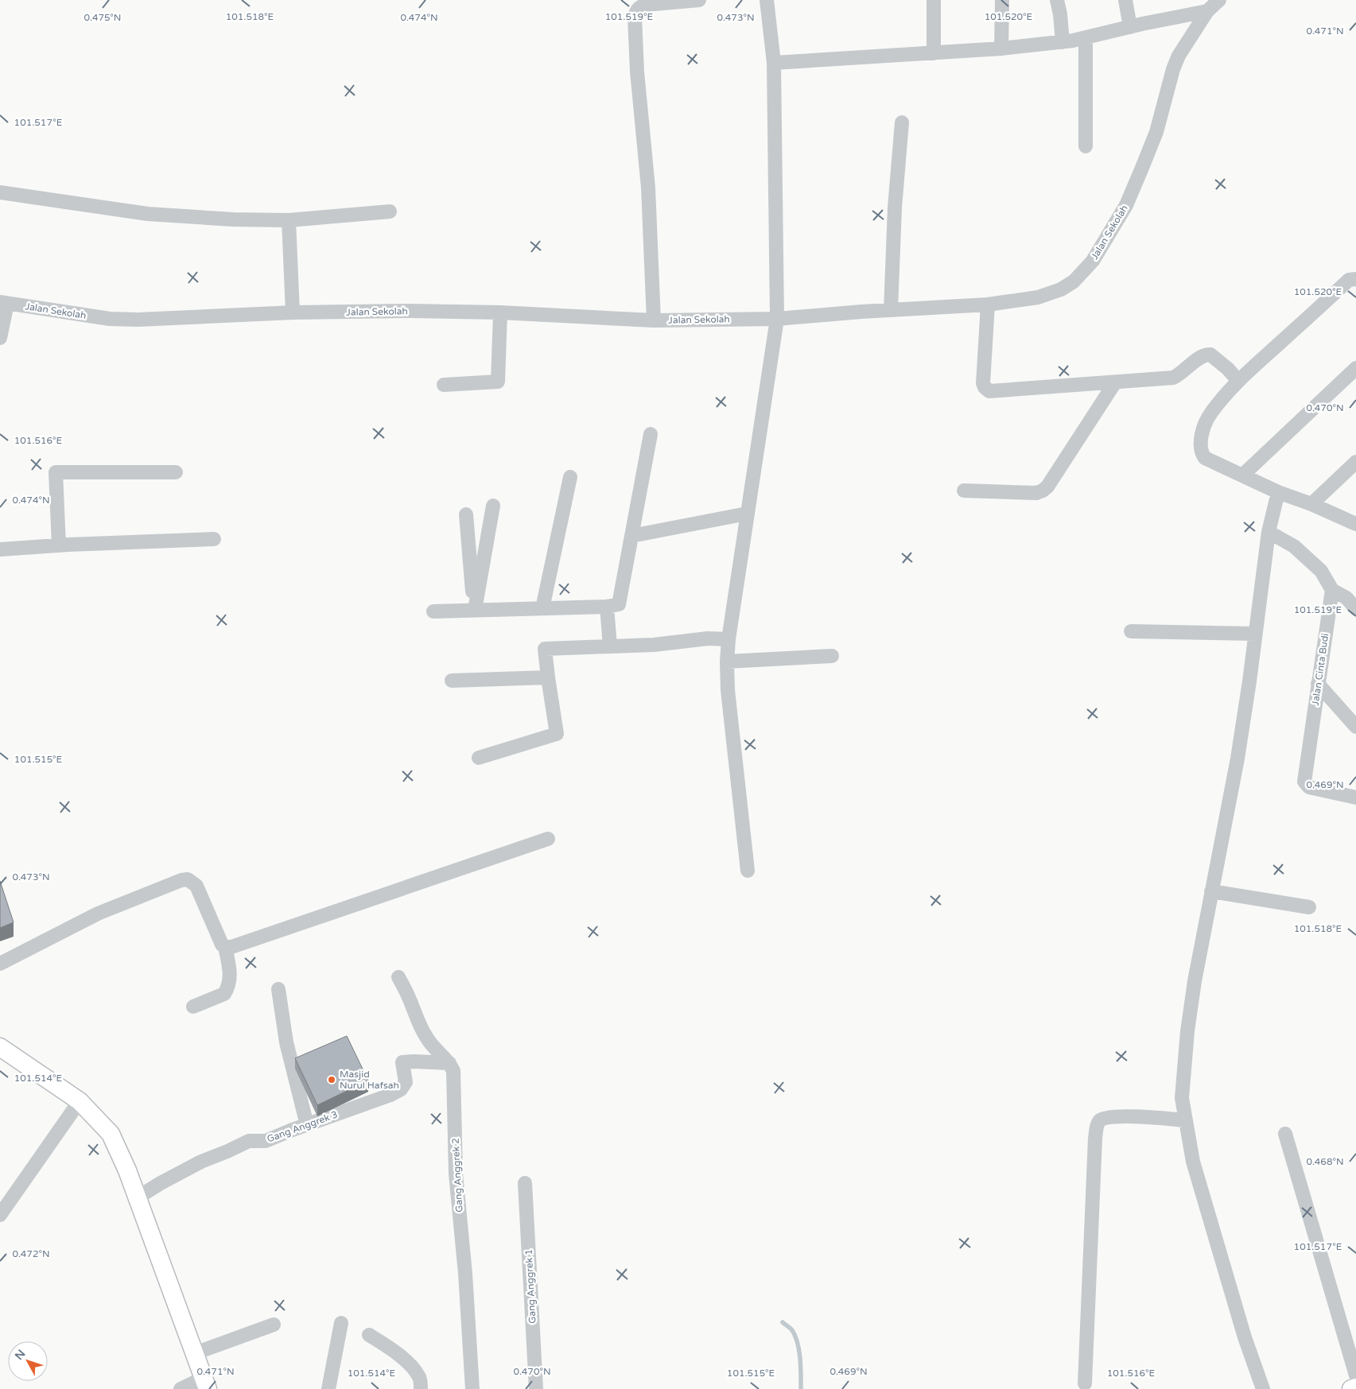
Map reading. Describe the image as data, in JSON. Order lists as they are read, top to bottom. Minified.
{"streets":{"street":["Jalan Sekolah","Jalan Cinta Budi","Gang Anggrek 3","Gang Anggrek 2","Gang Anggrek 1"]},"crossings":[["Gang Anggrek 3","Gang Anggrek 2"]],"places":["Masjid Nurul Hafsah"],"north":"top left","coordinates":["101.518°E","101.519°E","101.520°E","0.475°N","0.474°N","0.473°N","0.471°N","101.517°E","0.470°N","101.516°E","101.515°E","0.469°N","101.514°E","0.468°N","0.472°N"]}
